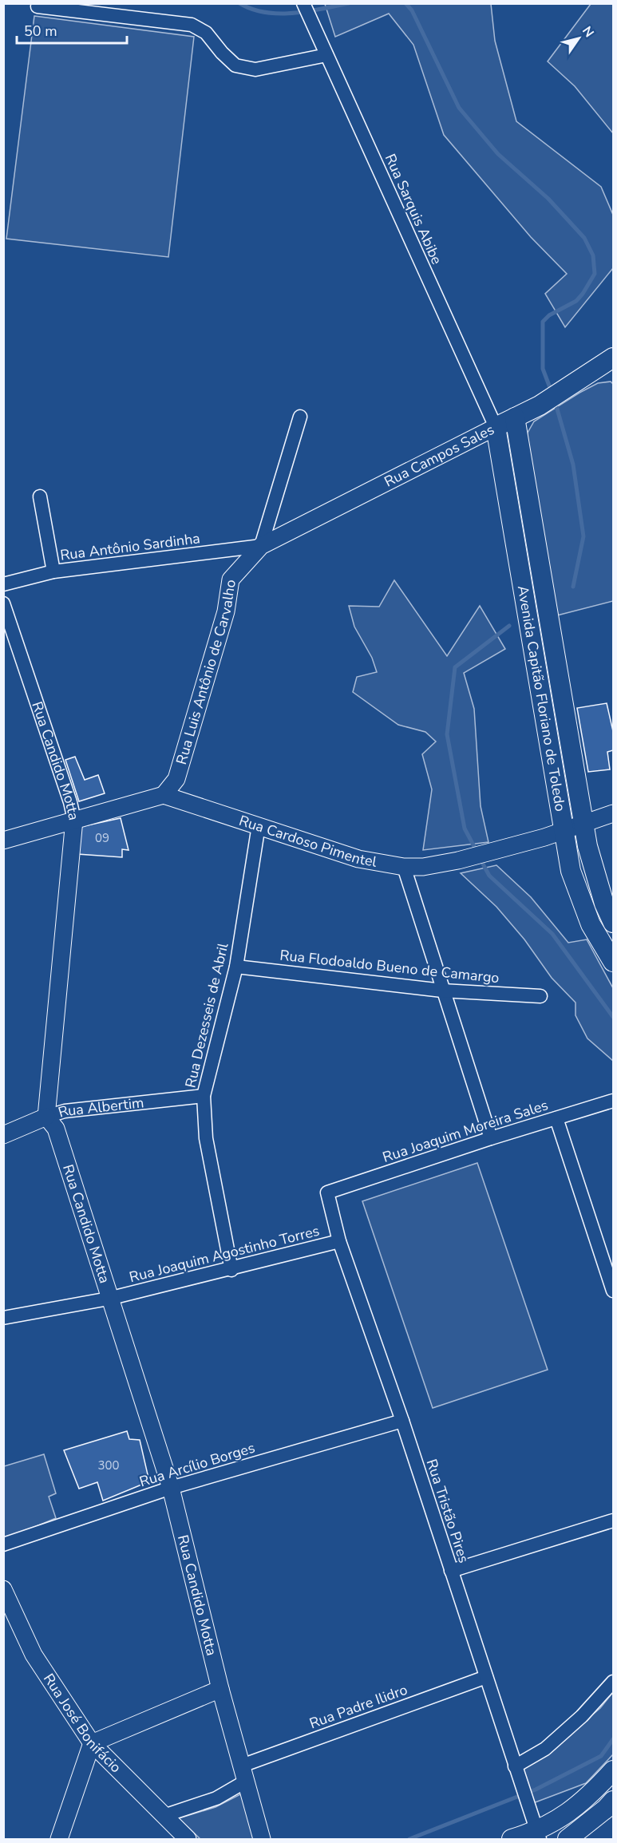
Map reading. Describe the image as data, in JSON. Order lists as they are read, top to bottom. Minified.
{"streets":{"main road":["Rua Campos Sales","Avenida Capitão Floriano de Toledo"],"street":["Rua Sarquis Abibe","Rua Antônio Sardinha","Rua Luis Antônio de Carvalho","Rua Candido Motta","Rua Cardoso Pimentel","Rua Flodoaldo Bueno de Camargo","Rua Dezesseis de Abril","Rua Albertim","Rua Joaquim Moreira Sales","Rua Joaquim Agostinho Torres","Rua Arcílio Borges","Rua Tristão Pires","Rua Padre Ilidro","Rua José Bonifácio"]},"crossings":[["Rua Sarquis Abibe","Rua Campos Sales"],["Rua Sarquis Abibe","Avenida Capitão Floriano de Toledo"],["Rua Campos Sales","Rua Antônio Sardinha"],["Rua Campos Sales","Rua Luis Antônio de Carvalho"],["Rua Campos Sales","Avenida Capitão Floriano de Toledo"],["Rua Antônio Sardinha","Rua Luis Antônio de Carvalho"],["Rua Luis Antônio de Carvalho","Rua Cardoso Pimentel"],["Avenida Capitão Floriano de Toledo","Rua Cardoso Pimentel"],["Rua Candido Motta","Rua Albertim"],["Rua Candido Motta","Rua Joaquim Agostinho Torres"],["Rua Candido Motta","Rua Arcílio Borges"],["Rua Candido Motta","Rua Padre Ilidro"],["Rua Cardoso Pimentel","Rua Dezesseis de Abril"],["Rua Flodoaldo Bueno de Camargo","Rua Dezesseis de Abril"],["Rua Dezesseis de Abril","Rua Albertim"],["Rua Dezesseis de Abril","Rua Joaquim Agostinho Torres"],["Rua Joaquim Moreira Sales","Rua Tristão Pires"],["Rua Joaquim Agostinho Torres","Rua Tristão Pires"],["Rua Arcílio Borges","Rua Tristão Pires"],["Rua Tristão Pires","Rua Padre Ilidro"],["Rua Padre Ilidro","Rua José Bonifácio"]],"house_numbers":["09","300"],"scale_bar":"50 m","north":"top right"}
